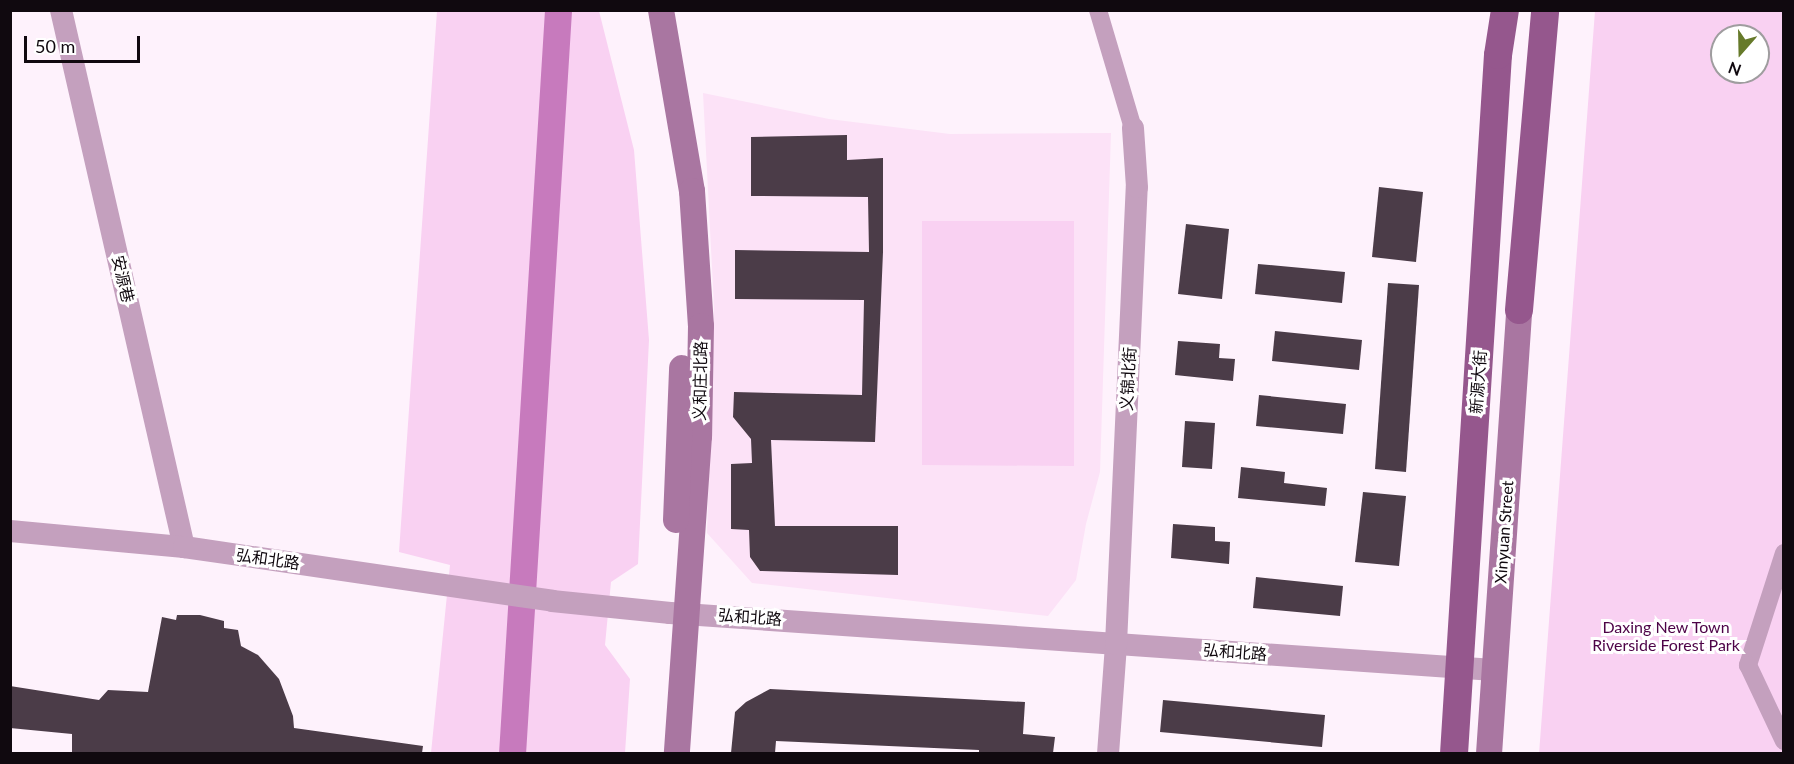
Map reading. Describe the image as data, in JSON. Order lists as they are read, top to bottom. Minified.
{"streets":{"main road":["义和庄北路","新源大街","Xinyuan Street"],"street":["安源巷","义锦北街","弘和北路"]},"crossings":[["安源巷","弘和北路"],["义锦北街","弘和北路"],["义和庄北路","弘和北路"],["新源大街","弘和北路"],["Xinyuan Street","弘和北路"]],"parks":["Daxing New Town Riverside Forest Park"],"scale_bar":"50 m","north":"bottom"}
